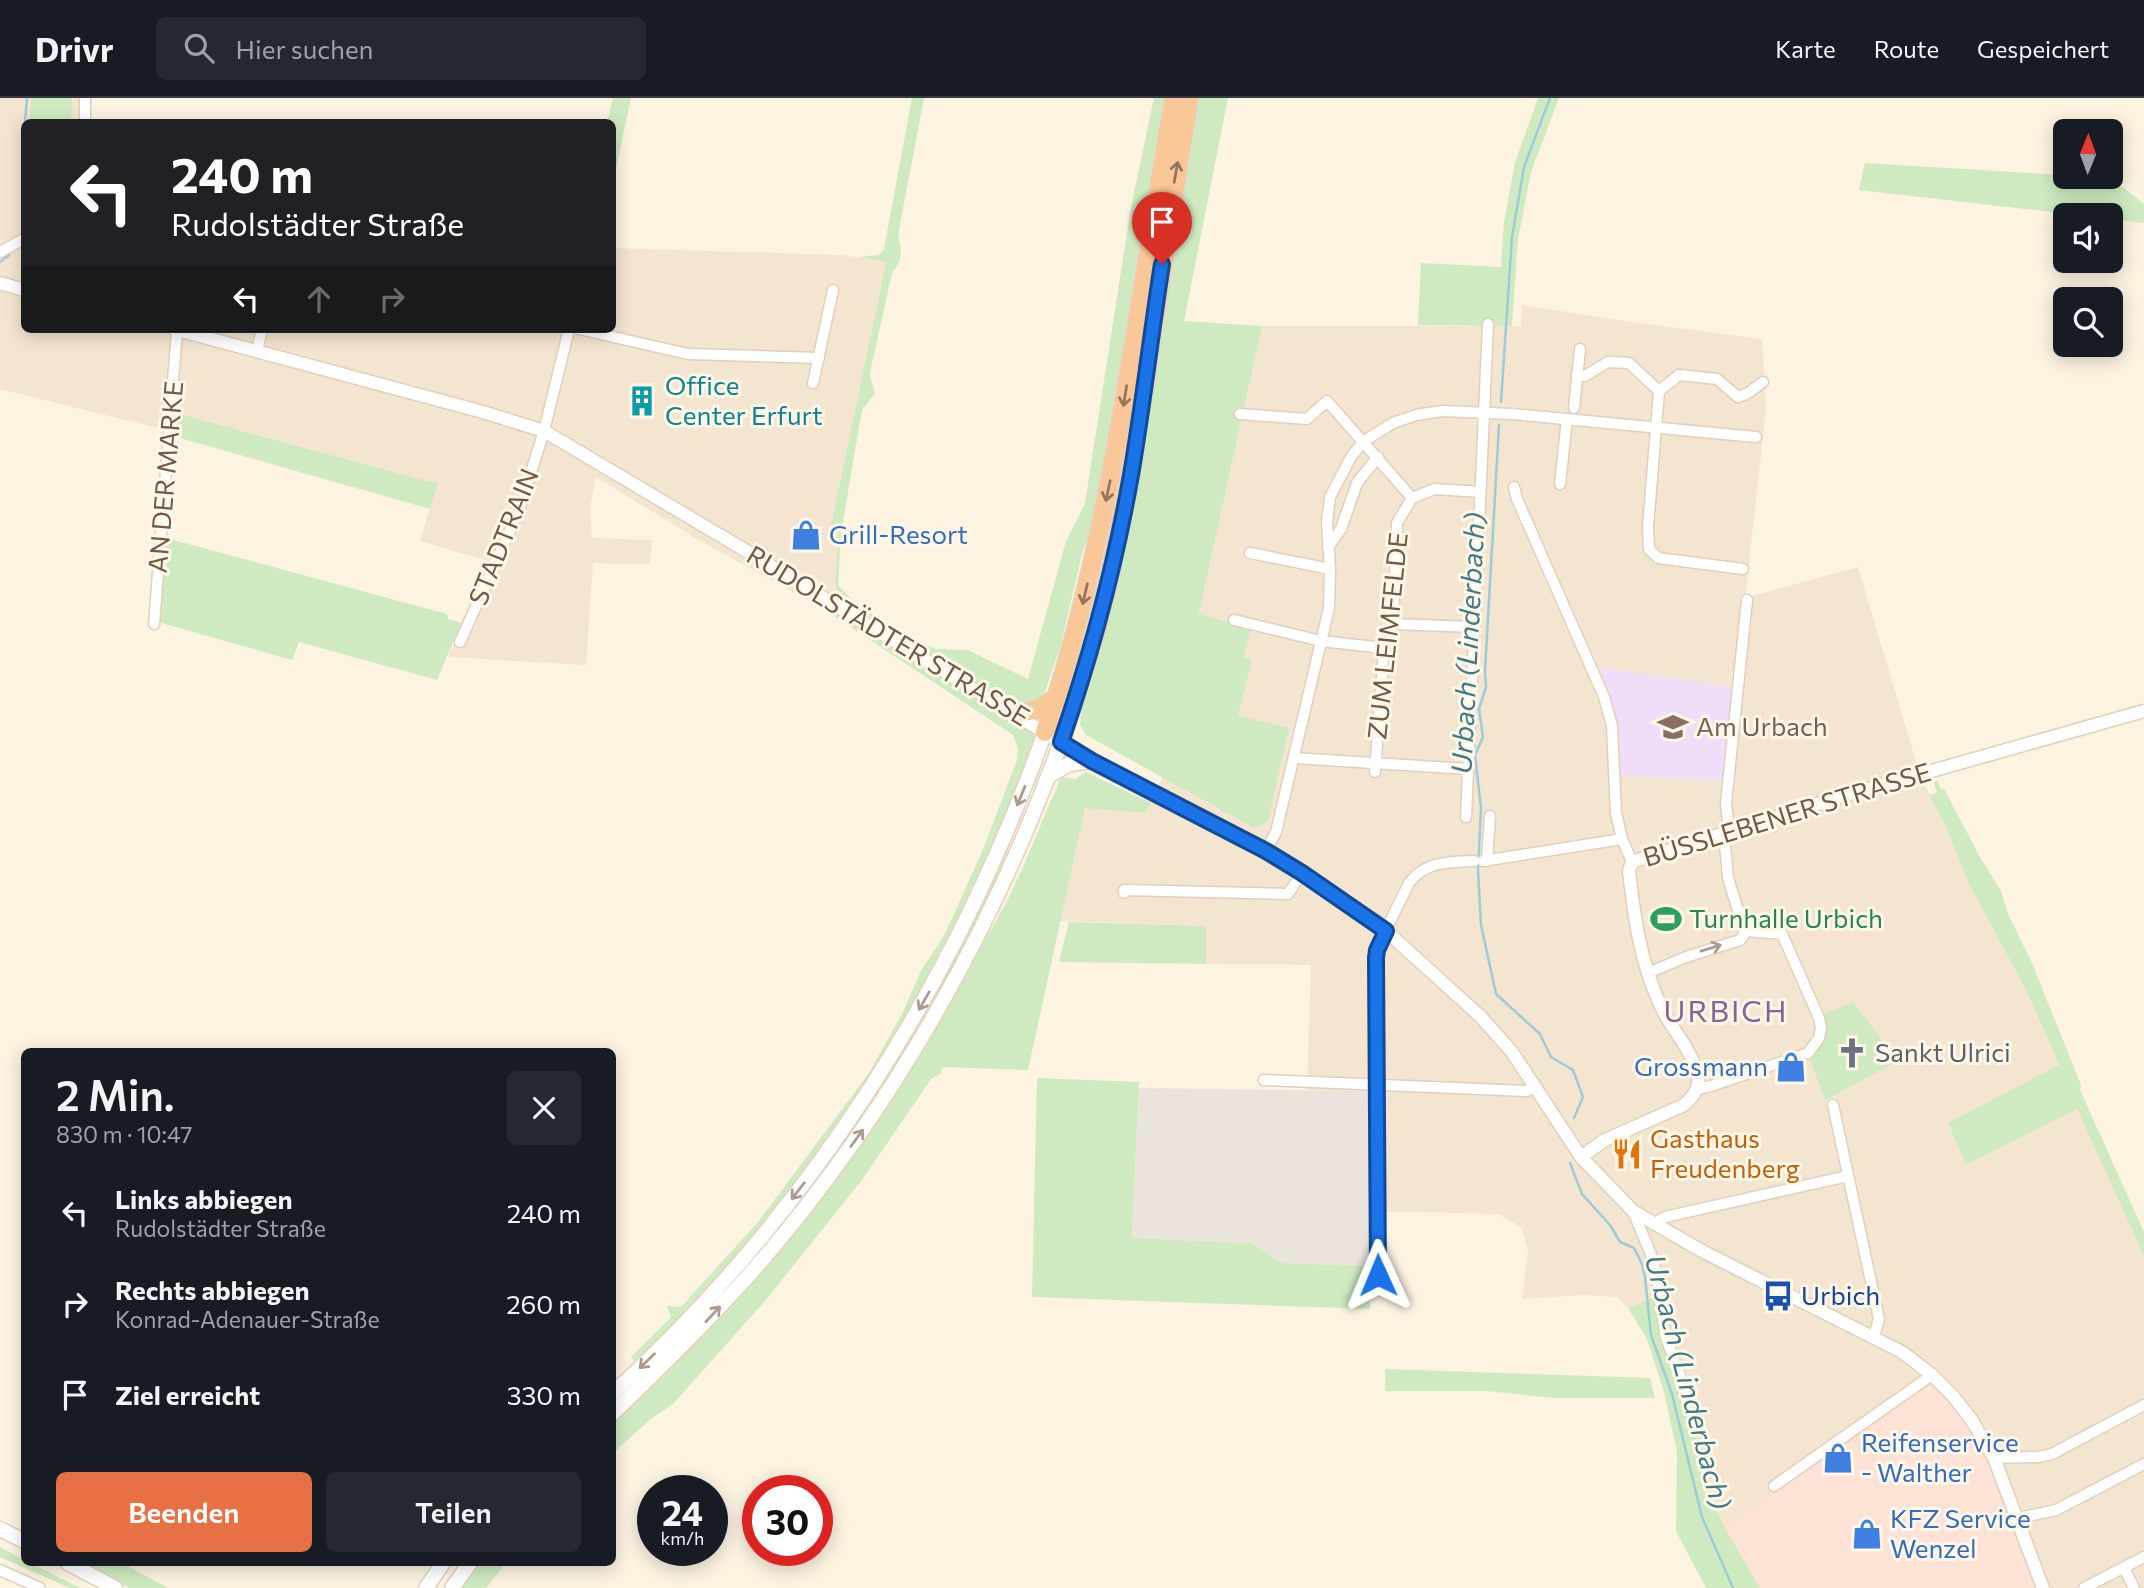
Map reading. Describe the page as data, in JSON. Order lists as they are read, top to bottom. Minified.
{"streets":{"street":["AN DER MARKE","STADTRAIN","RUDOLSTÄDTER STRASSE","ZUM LEIMFELDE","BÜSSLEBENER STRASSE"]},"crossings":[["STADTRAIN","RUDOLSTÄDTER STRASSE"]],"districts":["URBICH"],"water":["Urbach (Linderbach)"],"places":{"building":["Office Center Erfurt"],"shop":["Grill-Resort","Grossmann","Reifenservice - Walther","KFZ Service Wenzel"],"school or university":["Am Urbach"],"sports":["Turnhalle Urbich"],"church":["Sankt Ulrici"],"restaurant":["Gasthaus Freudenberg"],"bus stop":["Urbich"]},"north":"top","page":{"header":"Drivr","search":"Hier suchen","nav":["Karte","Route","Gespeichert"],"turn":["240 m","Rudolstädter Straße"],"heading":["2 Min.","830 m · 10:47"],"list":[{"name":"Links abbiegen","note":"Rudolstädter Straße","value":"240 m"},{"name":"Rechts abbiegen","note":"Konrad-Adenauer-Straße","value":"260 m"},{"name":"Ziel erreicht","value":"330 m"}],"buttons":["Beenden","Teilen"],"speed":"24 km/h","limit":"30"}}
